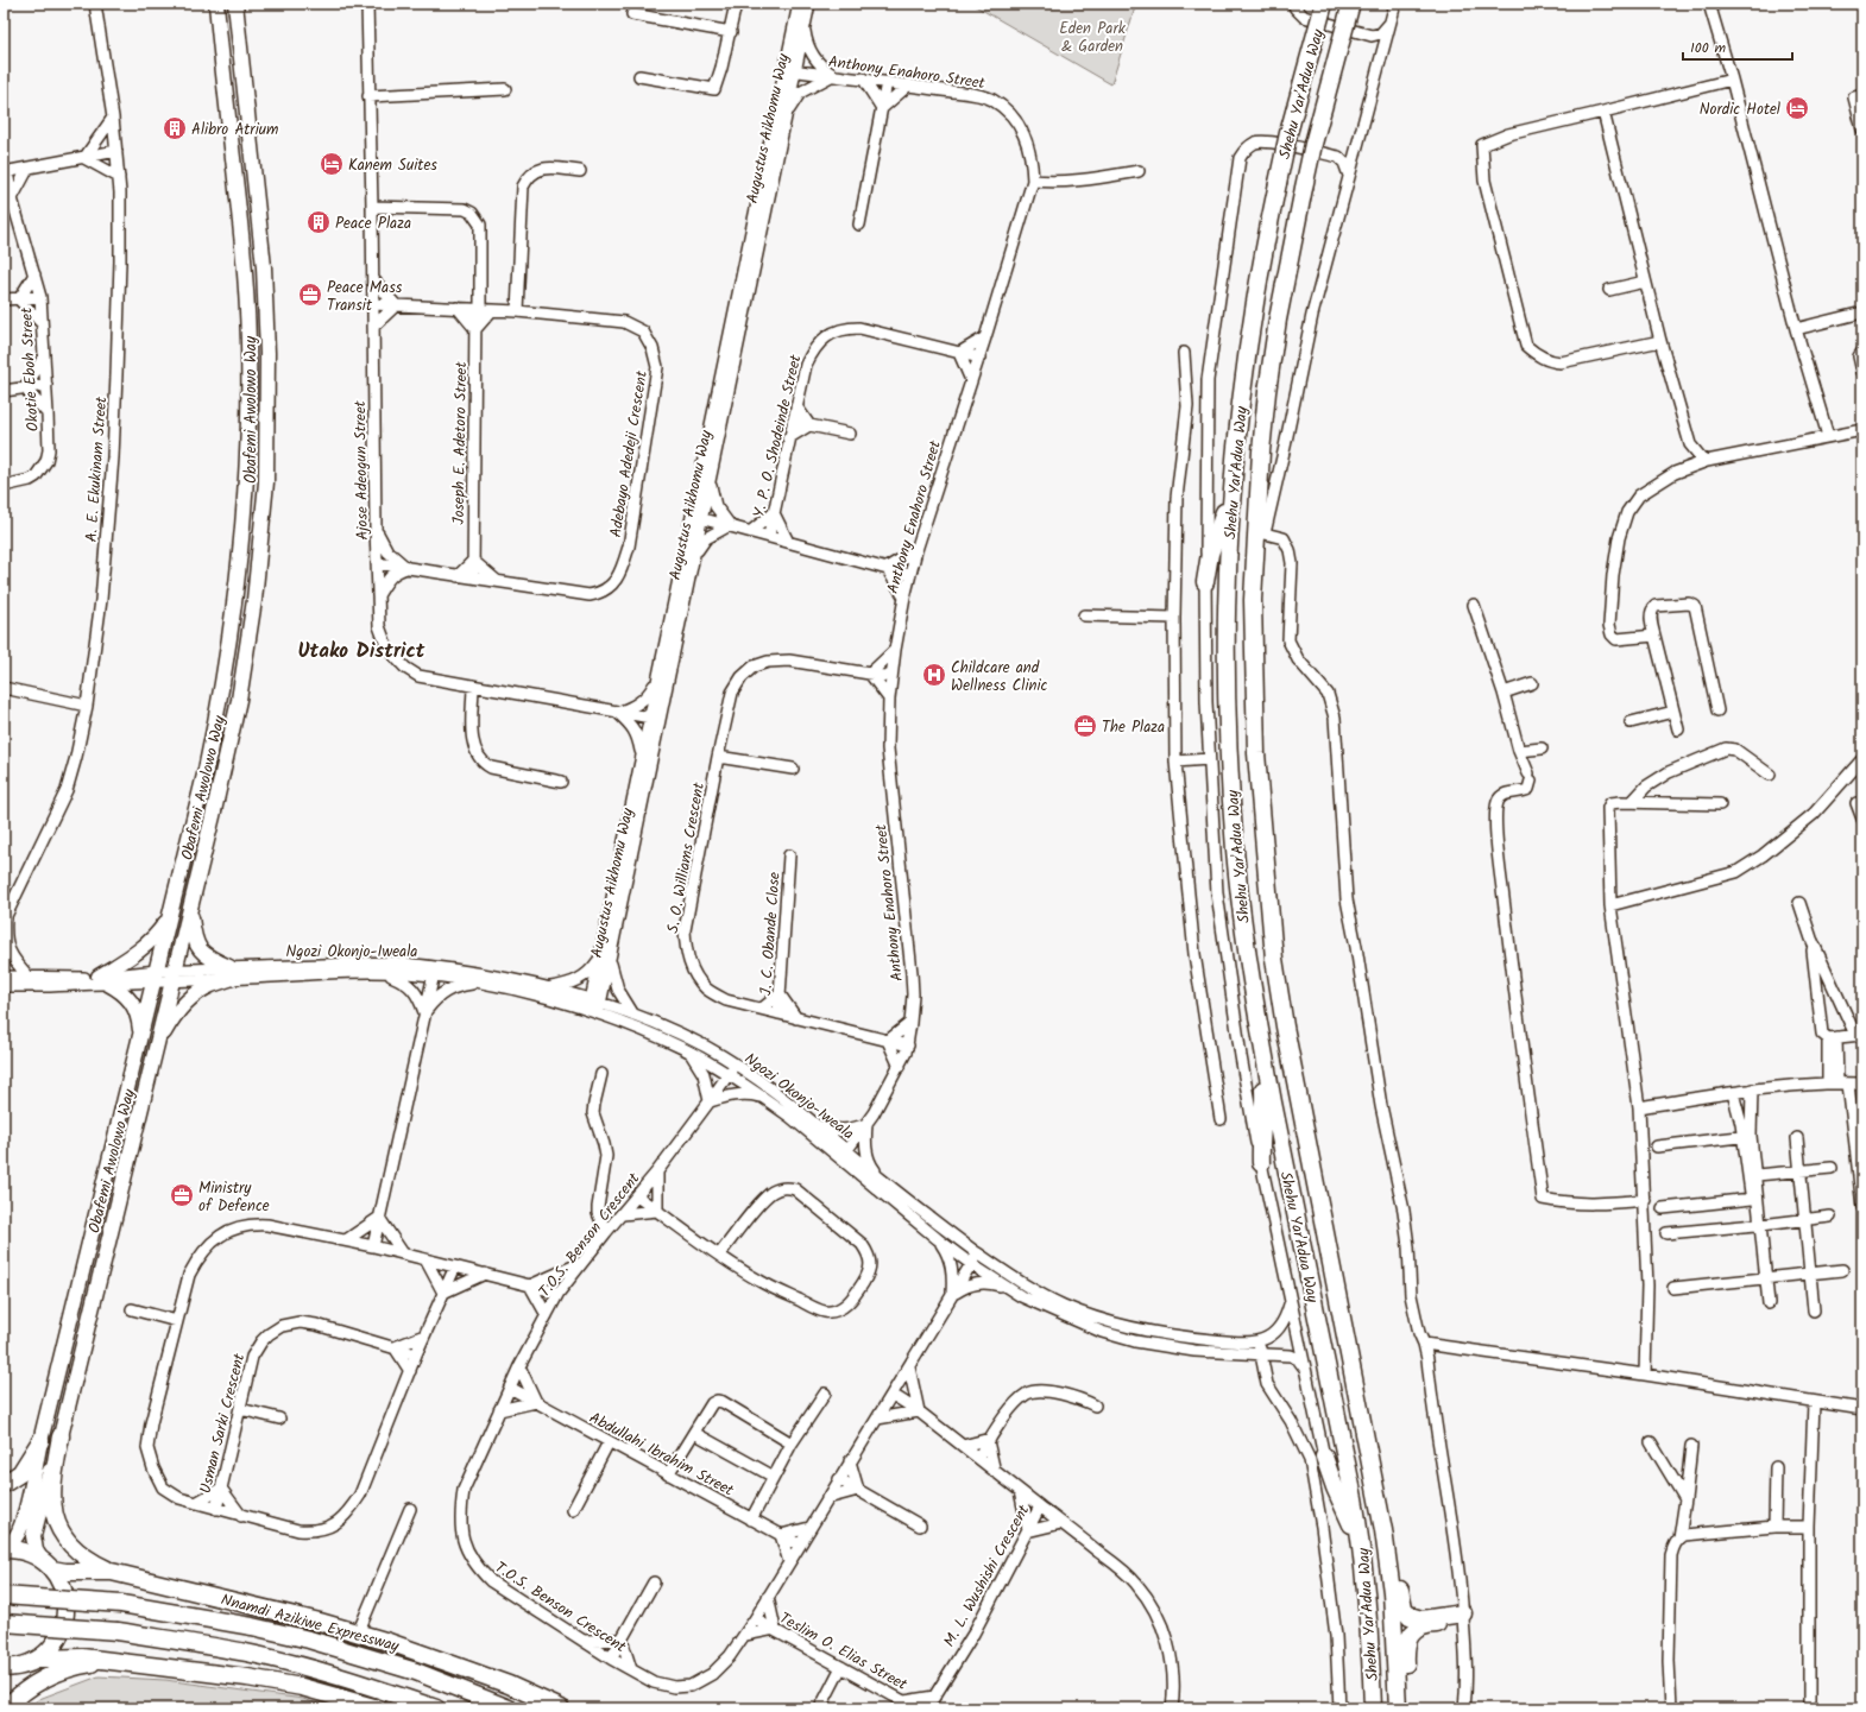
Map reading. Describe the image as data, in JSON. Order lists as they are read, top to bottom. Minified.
{"streets":{"highway":["Shehu Yar'Adua Way","Nnamdi Azikiwe Expressway"],"main road":["Obafemi Awolowo Way"],"street":["Anthony Enahoro Street","Augustus Aikhomu Way","Okotie Eboh Street","Y. P. O. Shodeinde Street","Joseph E. Adetoro Street","Adebayo Adedeji Crescent","A. E. Ekukinam Street","Ajose Adeogun Street","S. O. Williams Crescent","J. C. Obande Close","Ngozi Okonjo-Iweala","T.O.S. Benson Crescent","Usman Sarki Crescent","Abdullahi Ibrahim Street","M. L. Wushishi Crescent","Teslim O. Elias Street"]},"crossings":[["Anthony Enahoro Street","Augustus Aikhomu Way"],["Anthony Enahoro Street","Y. P. O. Shodeinde Street"],["Anthony Enahoro Street","S. O. Williams Crescent"],["Anthony Enahoro Street","Ngozi Okonjo-Iweala"],["Augustus Aikhomu Way","Ajose Adeogun Street"],["Augustus Aikhomu Way","Ngozi Okonjo-Iweala"],["Obafemi Awolowo Way","Ngozi Okonjo-Iweala"],["Obafemi Awolowo Way","Nnamdi Azikiwe Expressway"],["Joseph E. Adetoro Street","Adebayo Adedeji Crescent"],["Joseph E. Adetoro Street","Ajose Adeogun Street"],["Adebayo Adedeji Crescent","Ajose Adeogun Street"],["S. O. Williams Crescent","J. C. Obande Close"],["Ngozi Okonjo-Iweala","T.O.S. Benson Crescent"],["T.O.S. Benson Crescent","Abdullahi Ibrahim Street"],["T.O.S. Benson Crescent","Teslim O. Elias Street"]],"districts":["Utako District"],"parks":["Eden Park & Garden"],"places":{"hotel":["Nordic Hotel","Kanem Suites"],"building":["Alibro Atrium","Peace Plaza"],"office":["Peace Mass Transit","The Plaza","Ministry of Defence"],"hospital":["Childcare and Wellness Clinic"]},"scale_bar":"100 m"}
